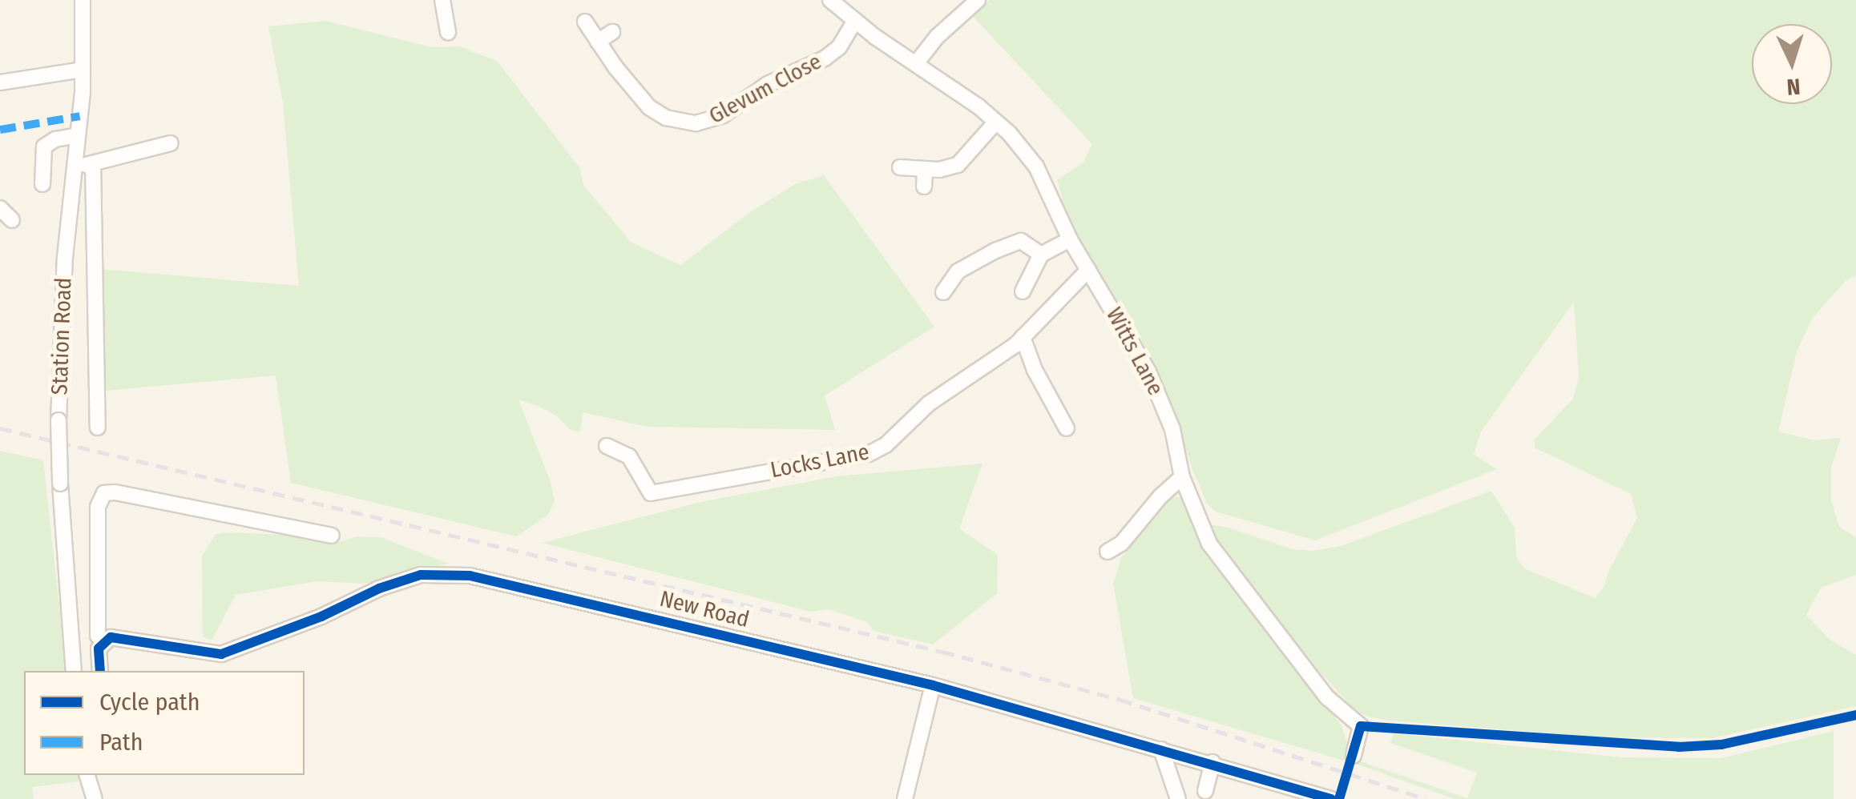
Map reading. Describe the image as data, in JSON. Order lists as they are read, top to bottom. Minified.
{"streets":{"street":["Glevum Close","Station Road","Witts Lane","Locks Lane","New Road"]},"crossings":[["Glevum Close","Witts Lane"],["Witts Lane","Locks Lane"]],"legend":["Cycle path","Path"],"north":"bottom"}
